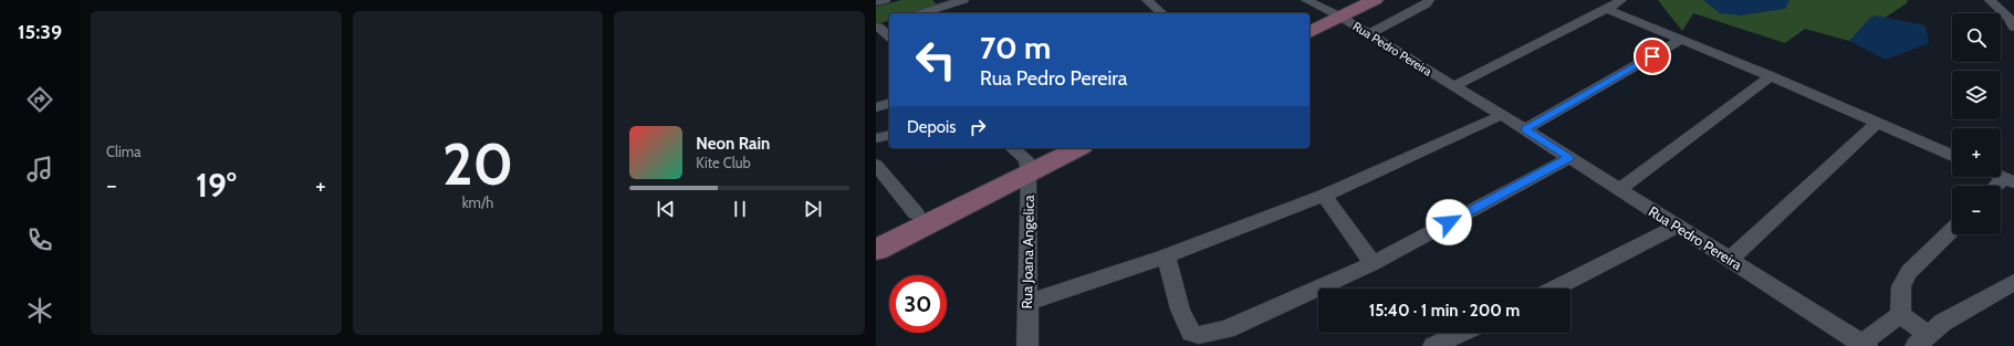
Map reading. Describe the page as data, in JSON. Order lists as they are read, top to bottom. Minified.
{"streets":{"street":["Rua Pedro Pereira","Rua Joana Angelica"]},"page":{"tabs":"15:39","tile":["Clima",["20","km/h"]],"map_buttons":["+","−"],"turn":["70 m","Rua Pedro Pereira"],"then":"Depois","song":["Neon Rain","Kite Club"],"heat":["−","19°","+"],"limit":"30","trip":"15:40 · 1 min · 200 m"}}
